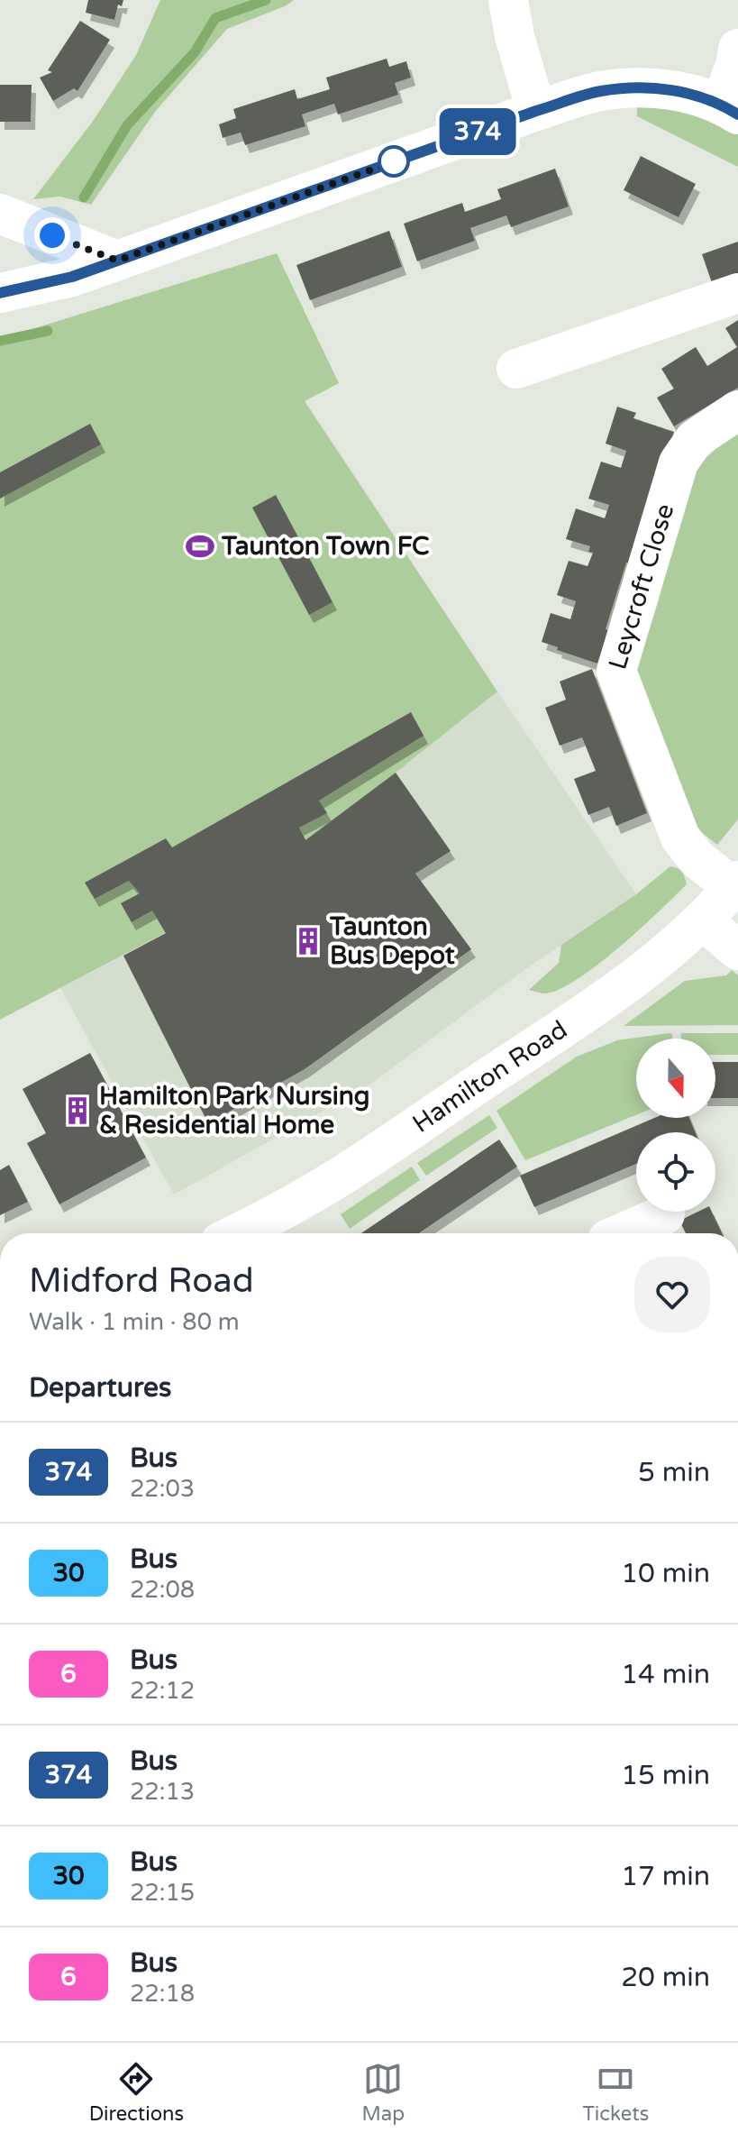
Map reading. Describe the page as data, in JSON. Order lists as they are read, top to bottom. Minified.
{"streets":{"street":["Leycroft Close","Hamilton Road"]},"crossings":[["Leycroft Close","Hamilton Road"]],"places":{"sports":["Taunton Town FC"],"building":["Taunton Bus Depot","Hamilton Park Nursing & Residential Home"]},"lines":["bus line 374"],"north":"bottom","page":{"on_map":"374","heading":[["Midford Road","Walk · 1 min · 80 m"],"Departures"],"list":[{"mark":"374","name":"Bus","note":"22:03","value":"5 min"},{"mark":"30","name":"Bus","note":"22:08","value":"10 min"},{"mark":"6","name":"Bus","note":"22:12","value":"14 min"},{"mark":"374","name":"Bus","note":"22:13","value":"15 min"},{"mark":"30","name":"Bus","note":"22:15","value":"17 min"},{"mark":"6","name":"Bus","note":"22:18","value":"20 min"}],"tabs":["Directions","Map","Tickets"]}}
